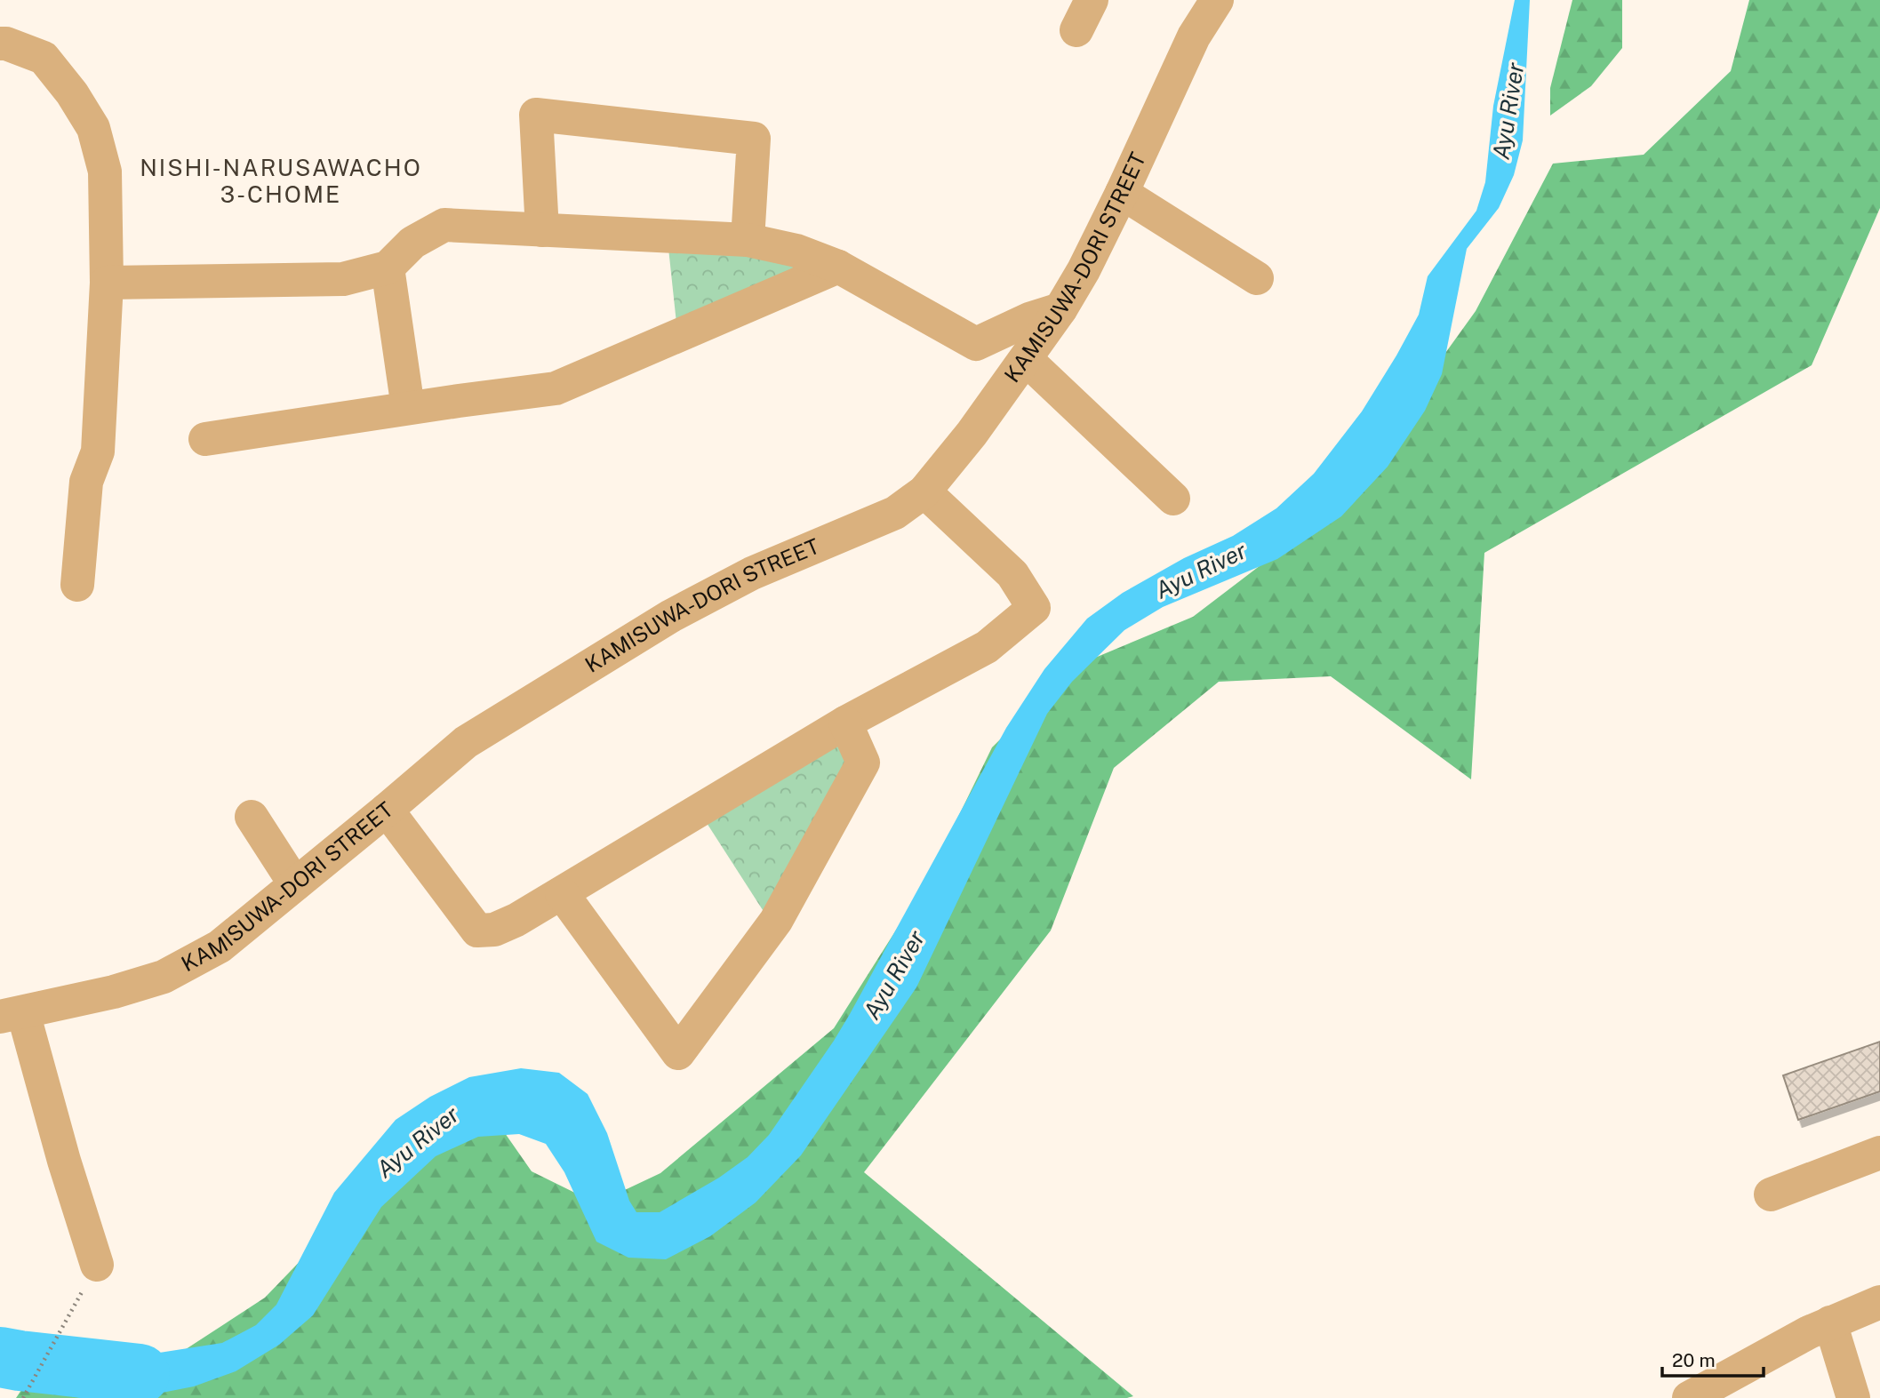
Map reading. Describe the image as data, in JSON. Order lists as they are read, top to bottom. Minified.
{"streets":{"street":["KAMISUWA-DORI STREET"]},"districts":["NISHI-NARUSAWACHO 3-CHOME"],"water":["Ayu River"],"scale_bar":"20 m"}
